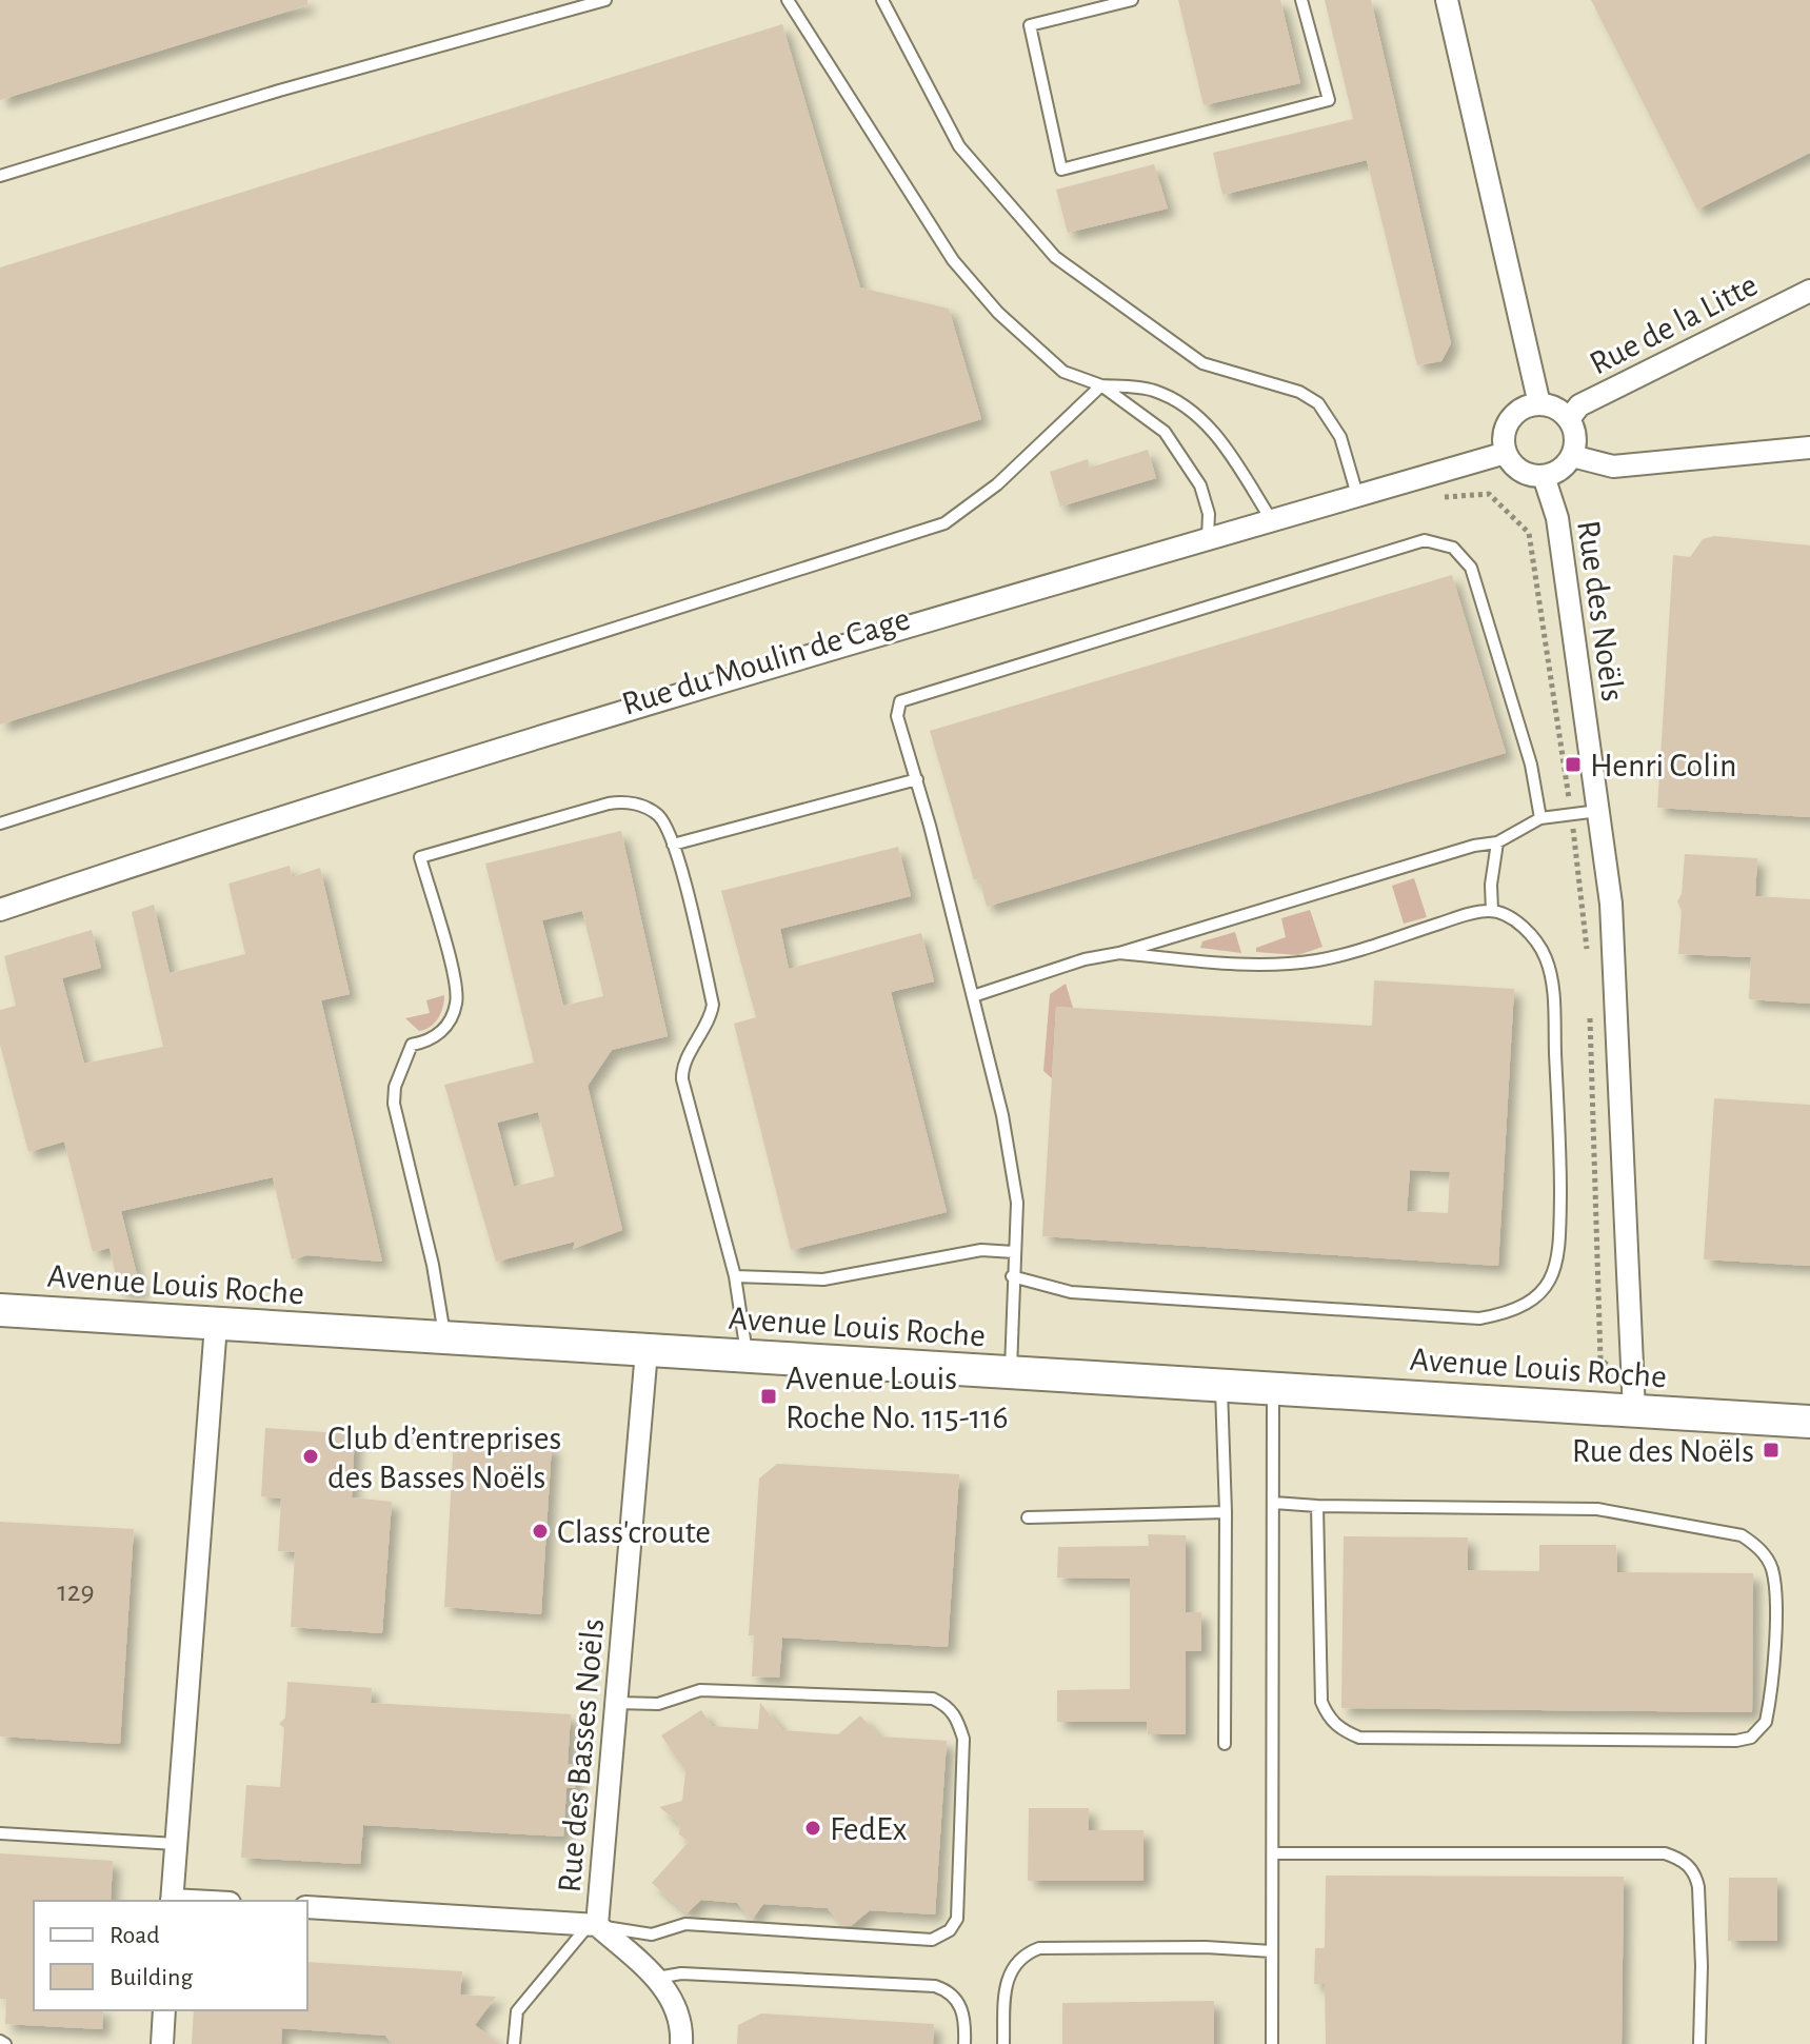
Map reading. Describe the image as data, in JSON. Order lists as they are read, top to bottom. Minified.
{"streets":{"main road":["Avenue Louis Roche"],"street":["Rue de la Litte","Rue des Noëls","Rue du Moulin de Cage","Rue des Basses Noëls"]},"crossings":[["Rue de la Litte","Rue des Noëls"],["Rue de la Litte","Rue du Moulin de Cage"],["Rue des Noëls","Rue du Moulin de Cage"],["Rue des Noëls","Avenue Louis Roche"],["Avenue Louis Roche","Rue des Basses Noëls"]],"places":{"transit":["Henri Colin","Avenue Louis Roche No. 115-116","Rue des Noëls"],"other":["Club d’entreprises des Basses Noëls","Class'croute","FedEx"]},"house_numbers":["129"],"legend":["Road","Building"]}
